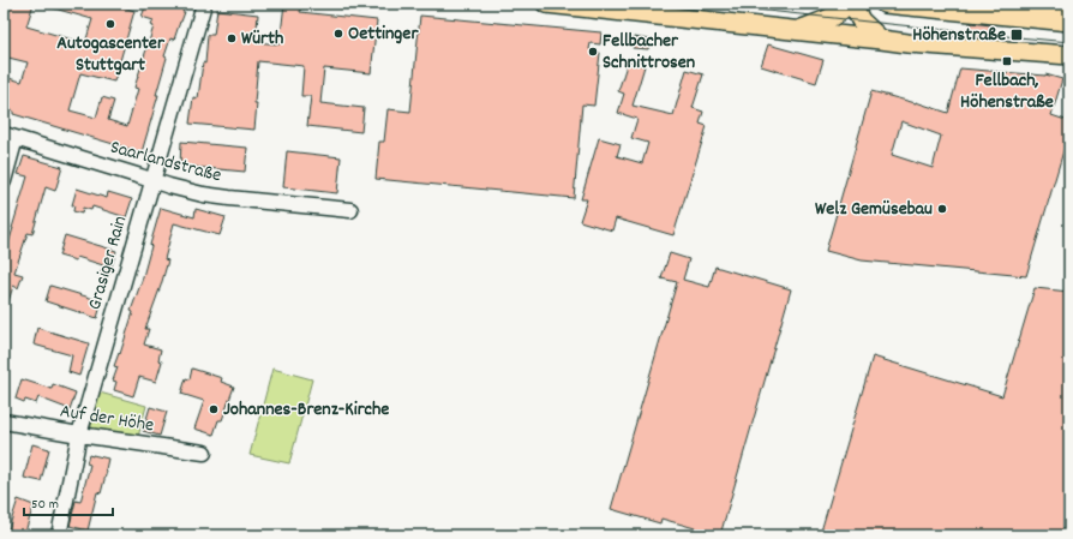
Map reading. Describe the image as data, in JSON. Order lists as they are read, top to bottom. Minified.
{"streets":{"street":["Saarlandstraße","Grasiger Rain","Auf der Höhe"]},"crossings":[["Saarlandstraße","Grasiger Rain"],["Grasiger Rain","Auf der Höhe"]],"places":{"other":["Autogascenter Stuttgart","Oettinger","Würth","Fellbacher Schnittrosen","Welz Gemüsebau","Johannes-Brenz-Kirche"],"transit":["Höhenstraße","Fellbach, Höhenstraße"]},"scale_bar":"50 m"}
